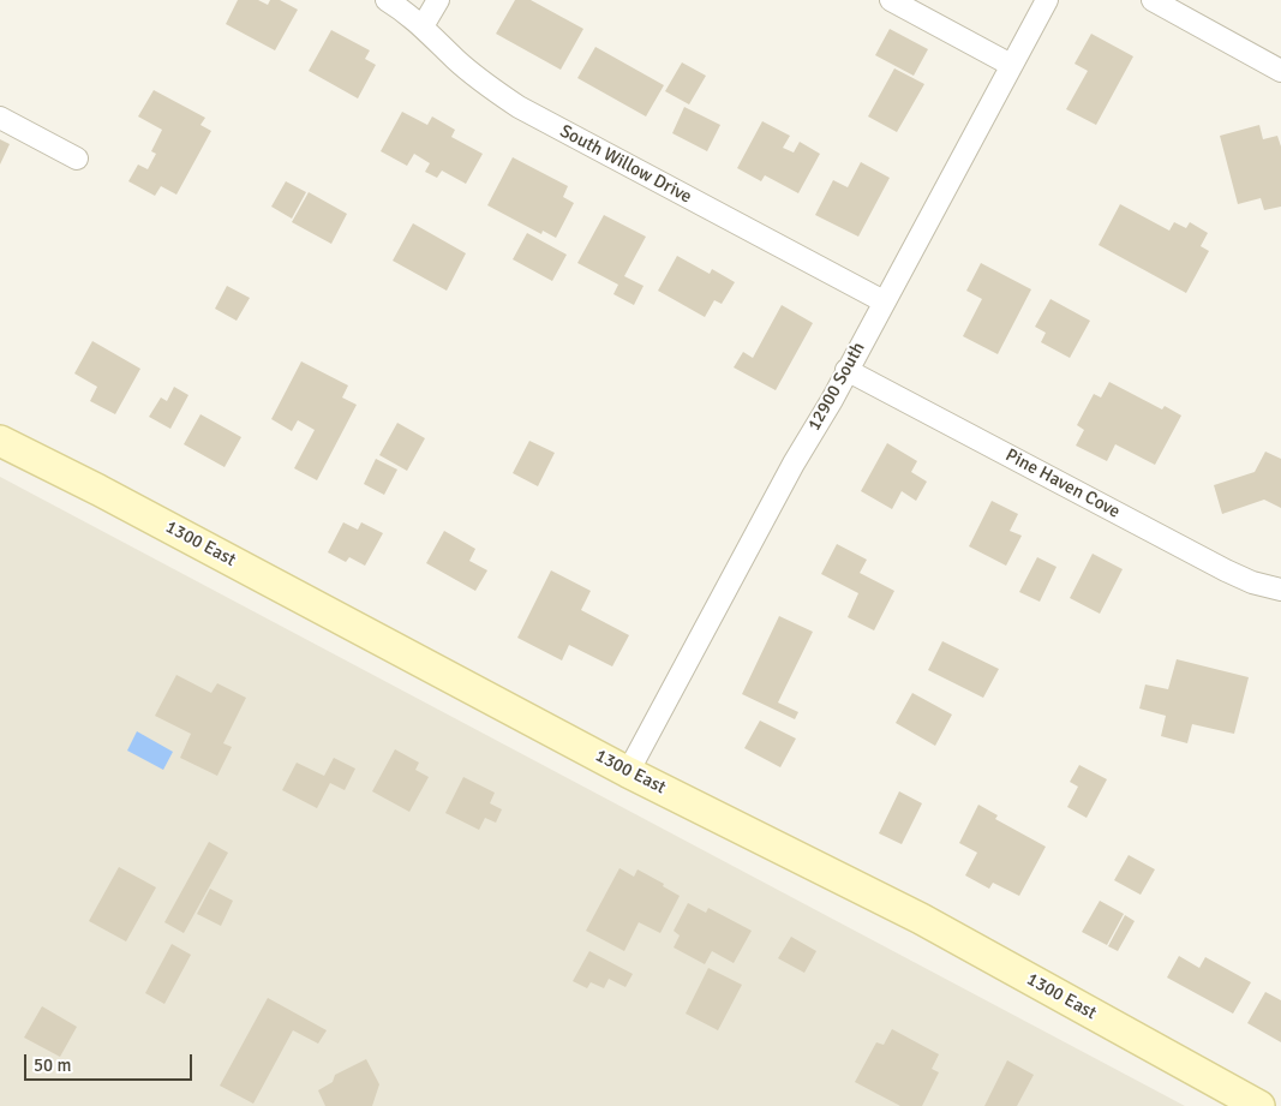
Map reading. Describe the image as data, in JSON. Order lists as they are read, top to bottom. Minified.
{"streets":{"main road":["1300 East"],"street":["South Willow Drive","12900 South","Pine Haven Cove"]},"crossings":[["South Willow Drive","12900 South"],["12900 South","Pine Haven Cove"],["12900 South","1300 East"]],"scale_bar":"50 m"}
